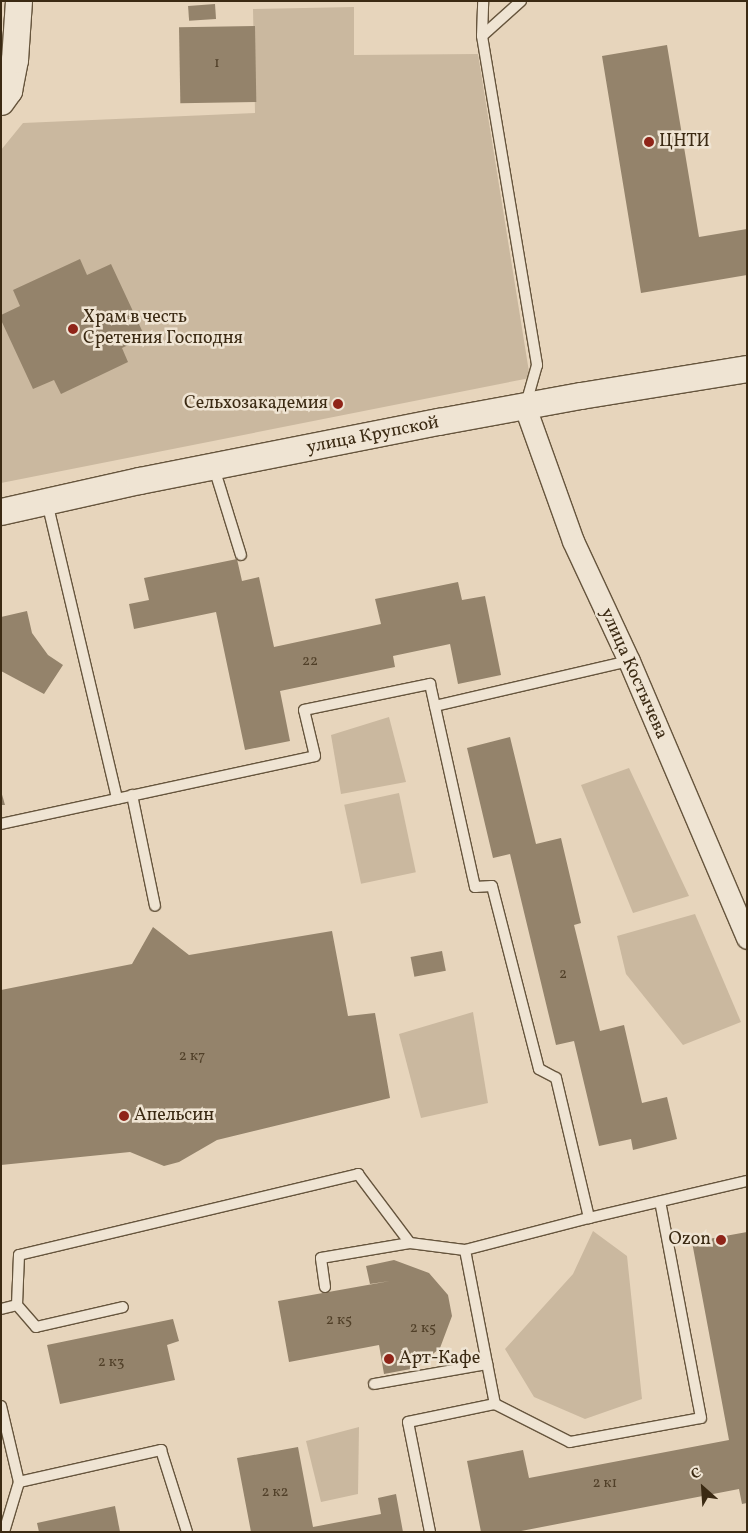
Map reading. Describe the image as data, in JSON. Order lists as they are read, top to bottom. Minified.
{"streets":{"street":["улица Крупской","улица Костычева"]},"crossings":[["улица Крупской","улица Костычева"]],"places":["ЦНТИ","Храм в честь Сретения Господня","Сельхозакадемия","Апельсин","Ozon","Арт-Кафе"],"house_numbers":["1","22","2","2 к7","2 к5","2 к5","2 к3","2 к1","2 к2"],"north":"top left"}
